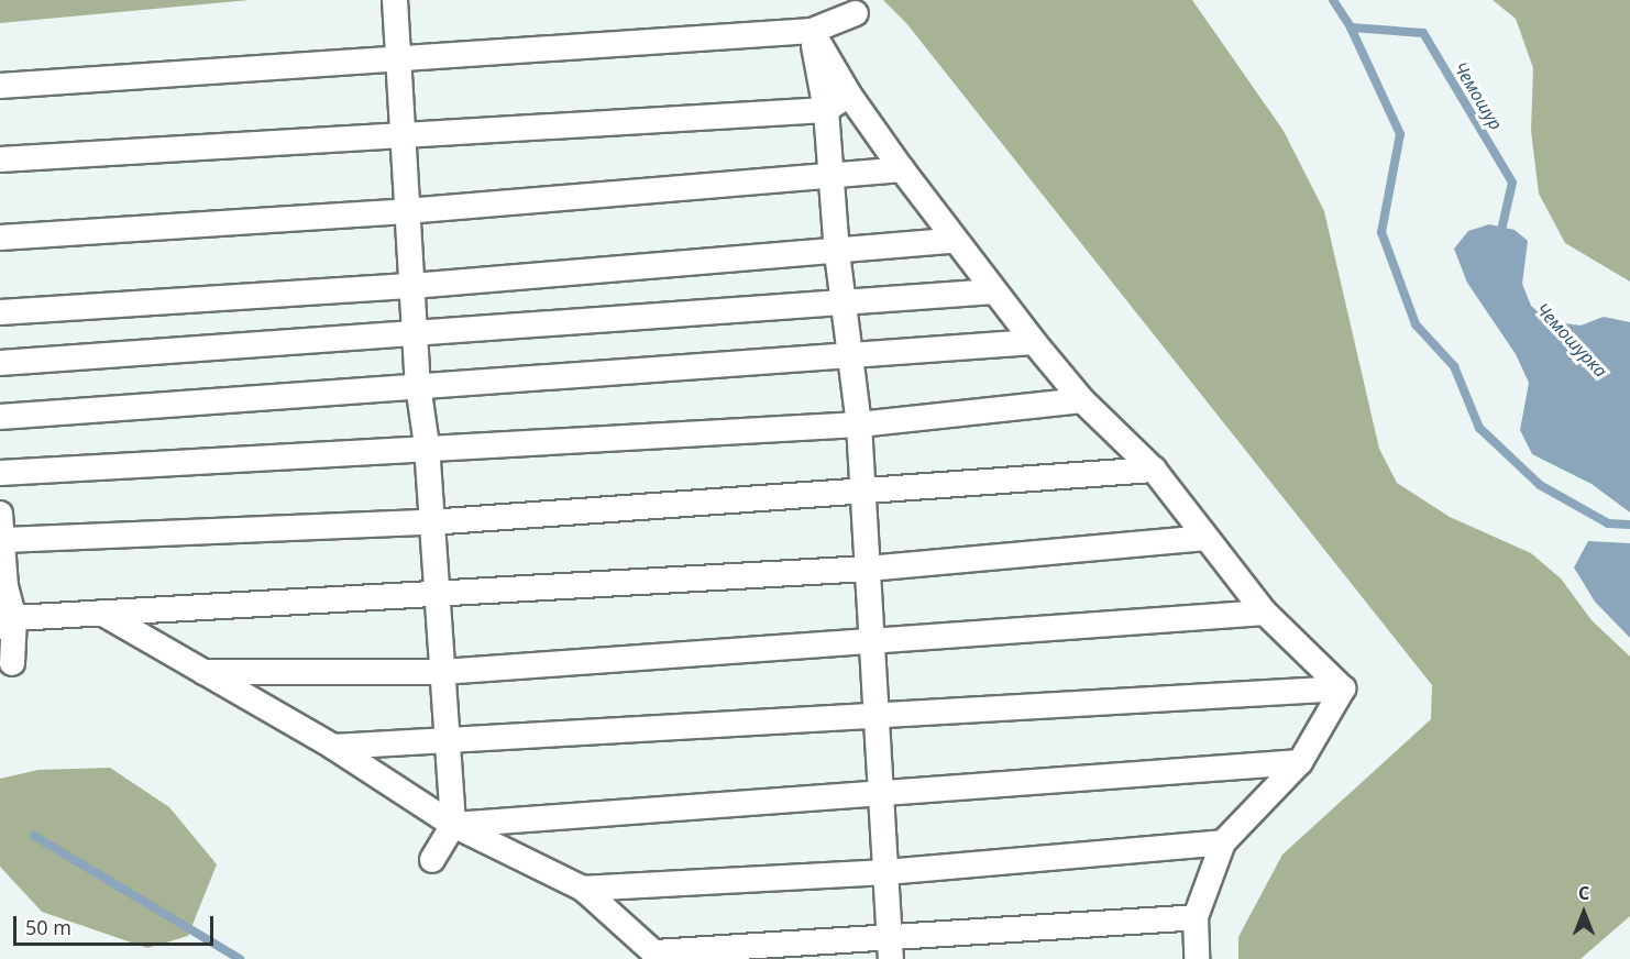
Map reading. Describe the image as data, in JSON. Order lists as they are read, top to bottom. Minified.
{"water":["Чемошур","Чемошурка"],"scale_bar":"50 m","north":"top"}
